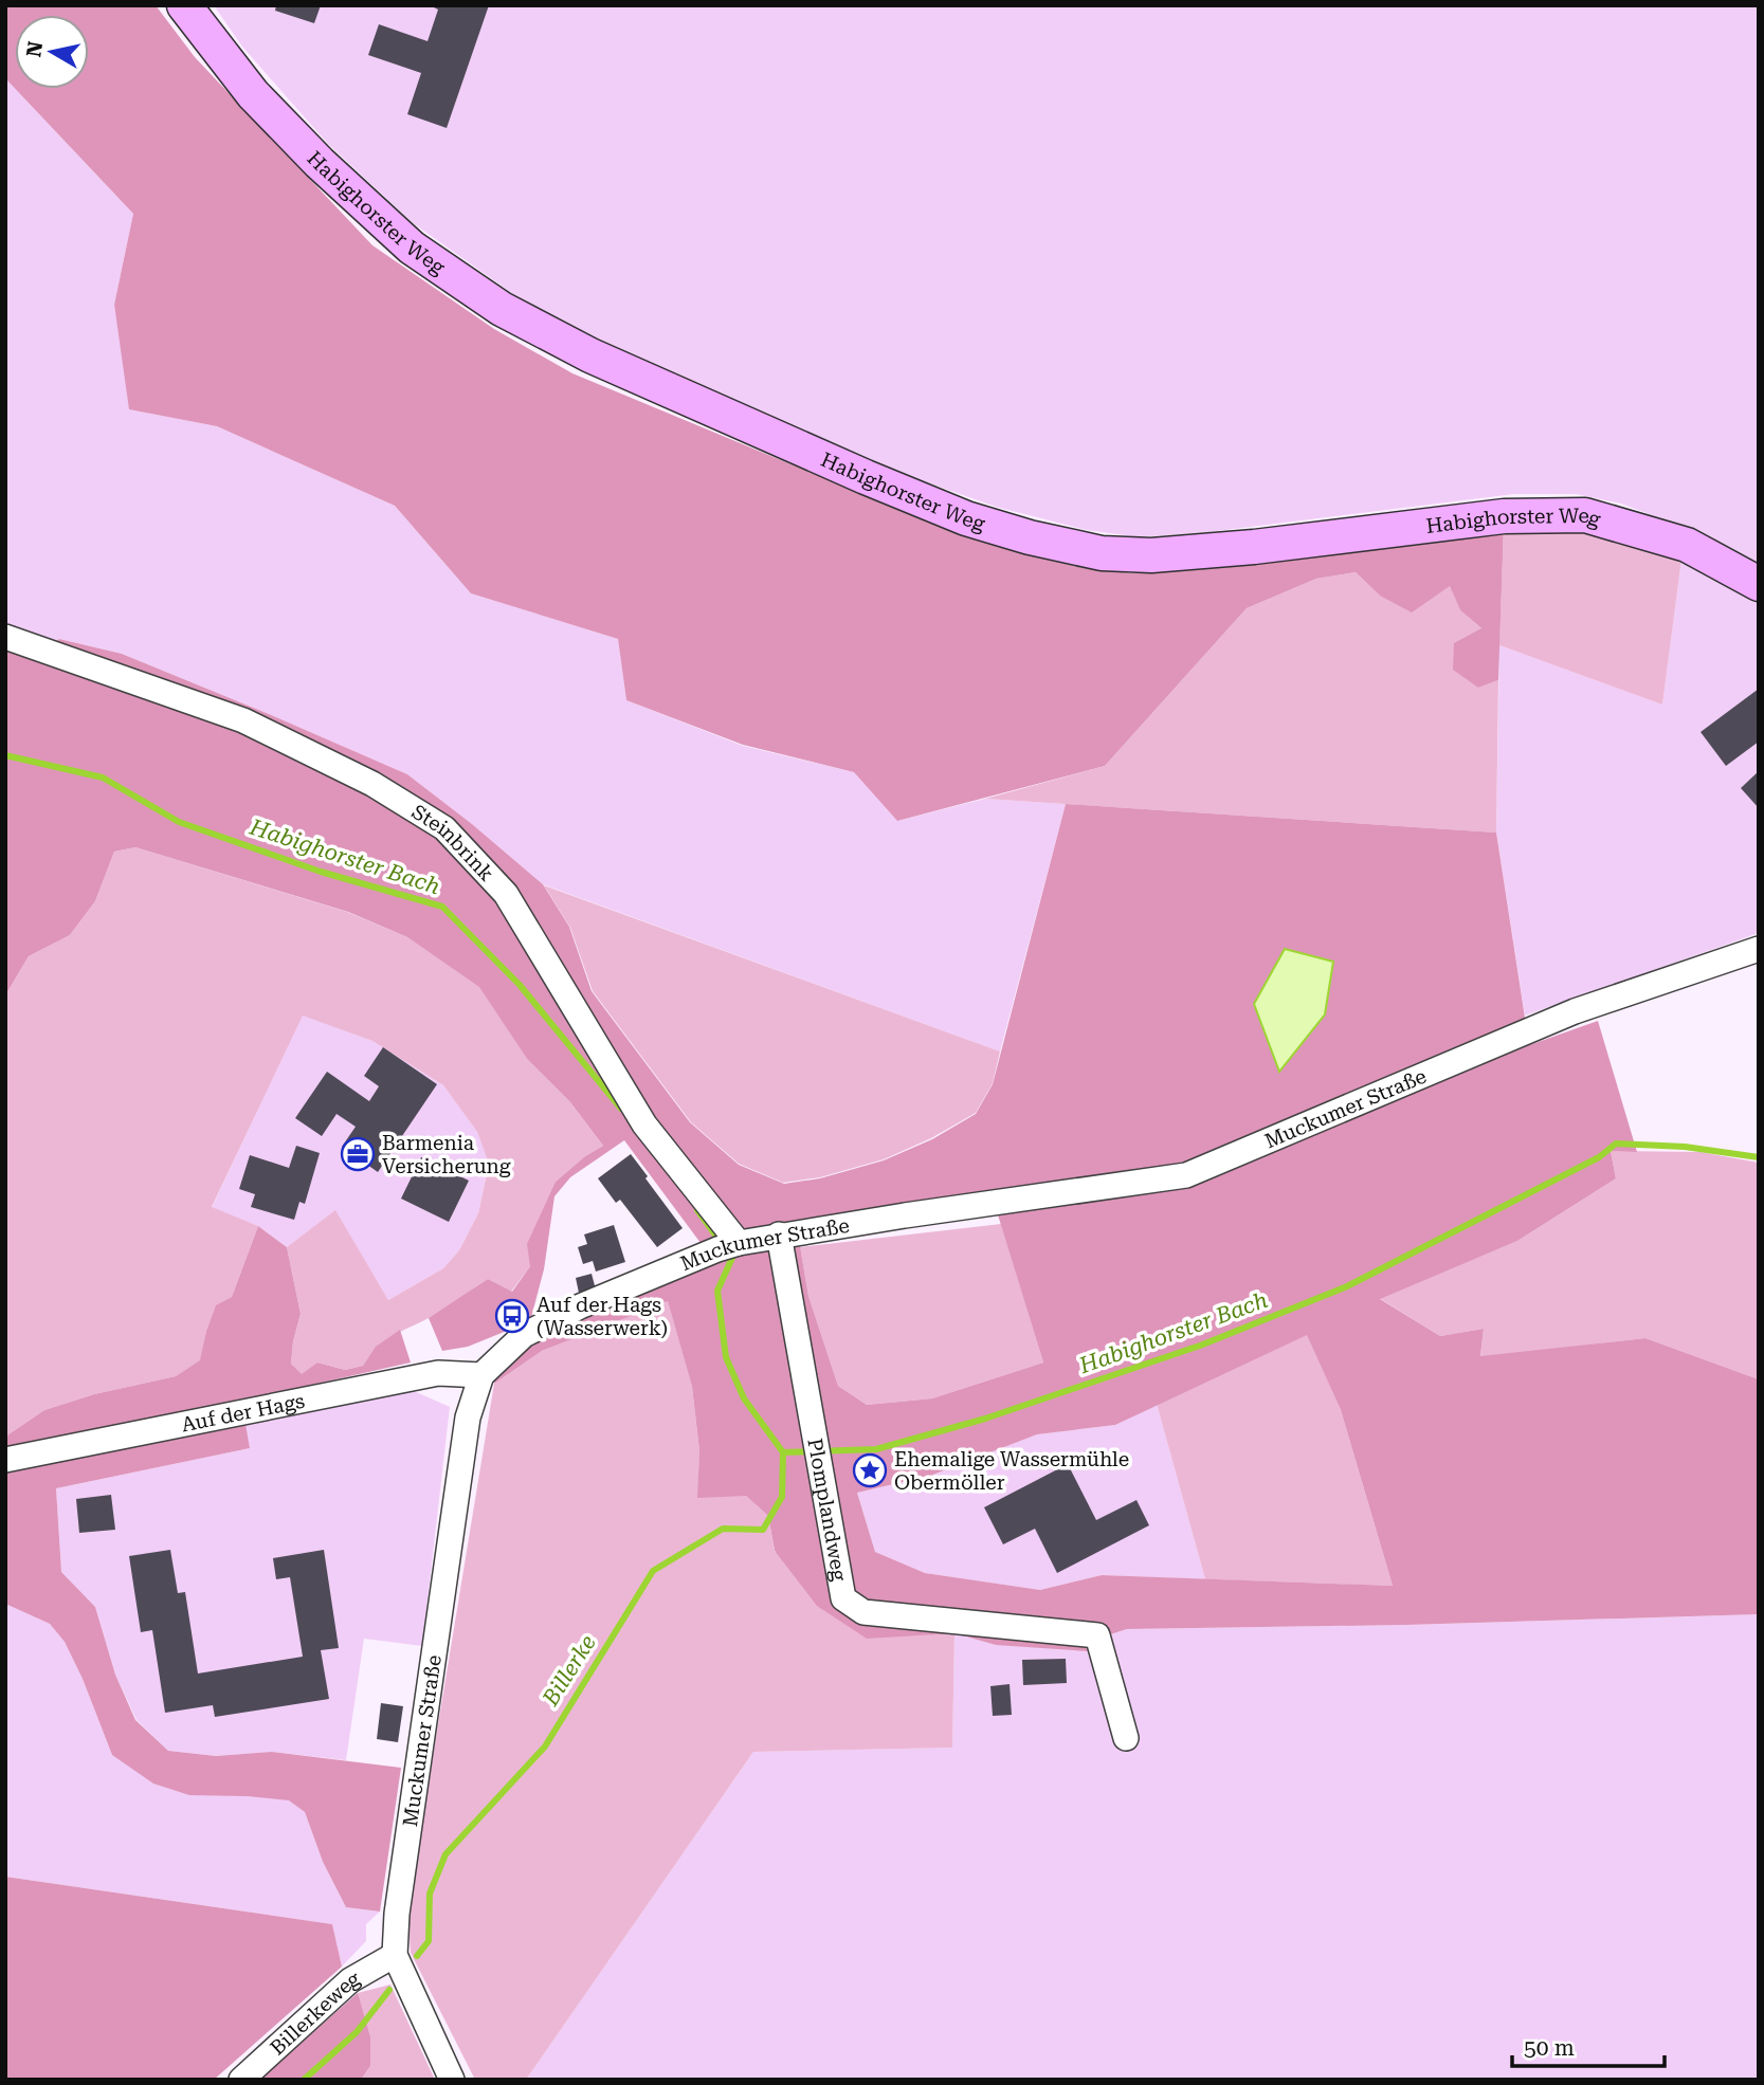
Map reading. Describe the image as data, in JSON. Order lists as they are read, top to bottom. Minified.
{"streets":{"street":["Habighorster Weg","Steinbrink","Muckumer Straße","Auf der Hags","Plomplandweg","Billerkeweg"]},"crossings":[["Steinbrink","Muckumer Straße"],["Muckumer Straße","Auf der Hags"],["Muckumer Straße","Plomplandweg"],["Muckumer Straße","Billerkeweg"]],"water":["Habighorster Bach","Billerke"],"places":{"office":["Barmenia Versicherung"],"bus stop":["Auf der Hags (Wasserwerk)"],"place":["Ehemalige Wassermühle Obermöller"]},"scale_bar":"50 m","north":"left"}
